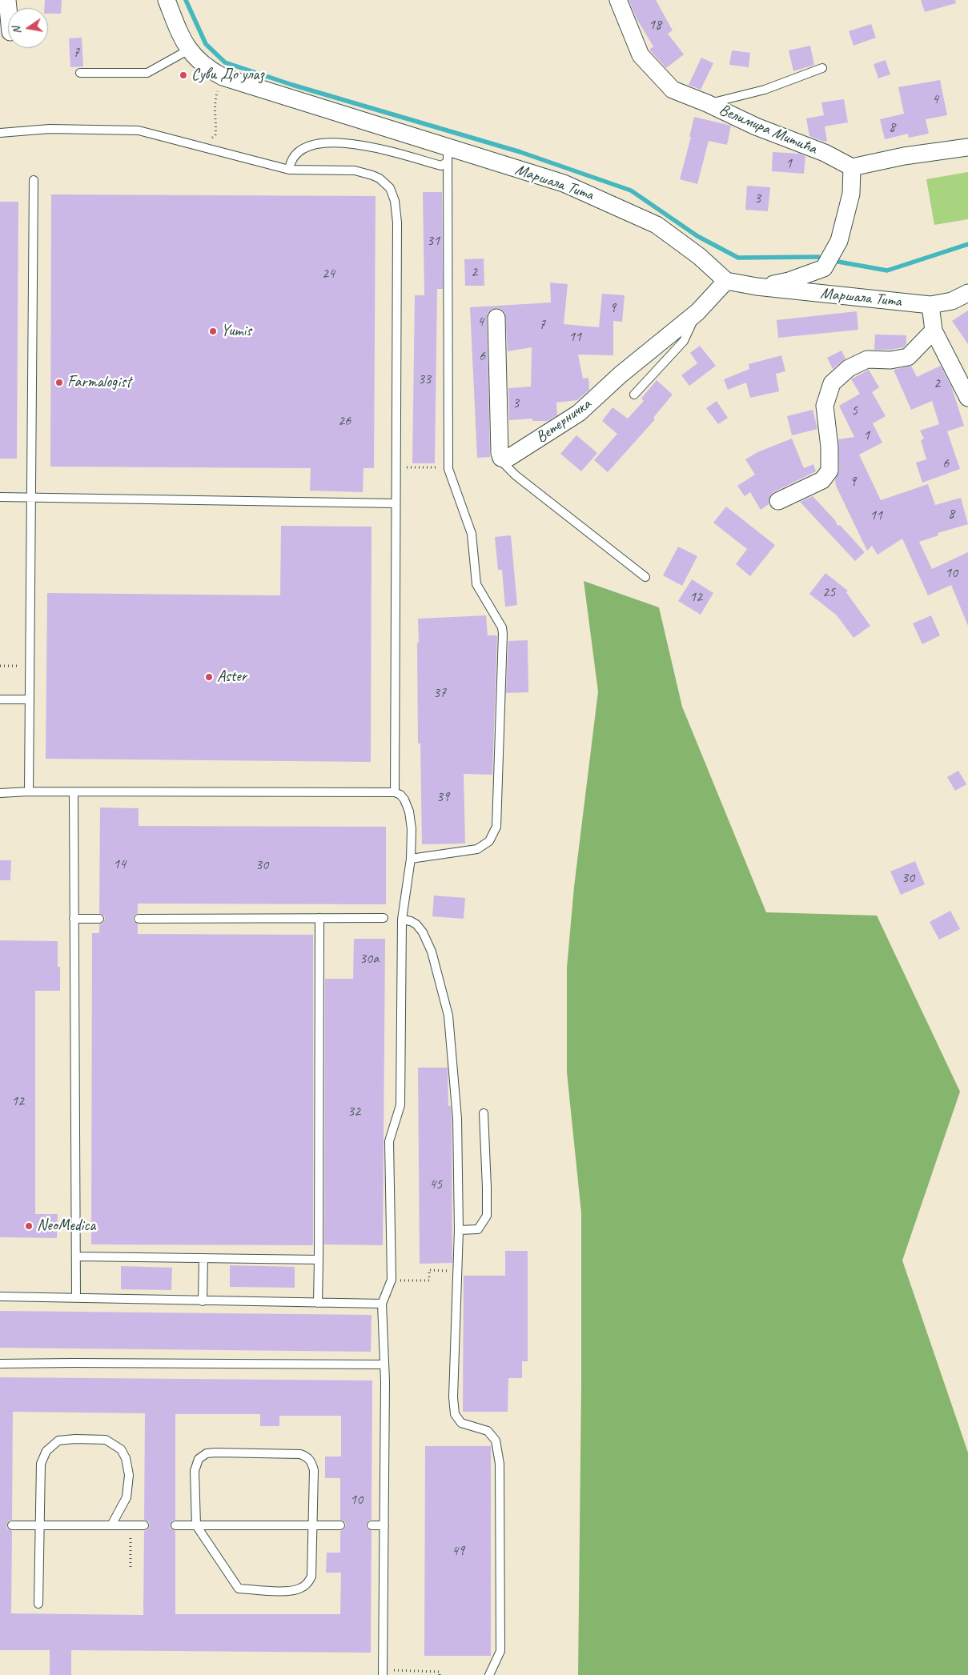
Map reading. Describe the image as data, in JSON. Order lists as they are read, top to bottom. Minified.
{"streets":{"street":["Велимира Митића","Маршала Тита","Ветерничка"]},"crossings":[["Маршала Тита","Ветерничка"]],"places":["Суви До улаз","Yumis","Farmalogist","Aster","NeoMedica"],"house_numbers":["18","7","4","8","1","3","31","2","24","9","4","7","11","6","33","2","3","5","26","1","6","9","8","11","10","25","12","37","39","14","30","30","30a","12","32","45","10","49"],"north":"left"}
